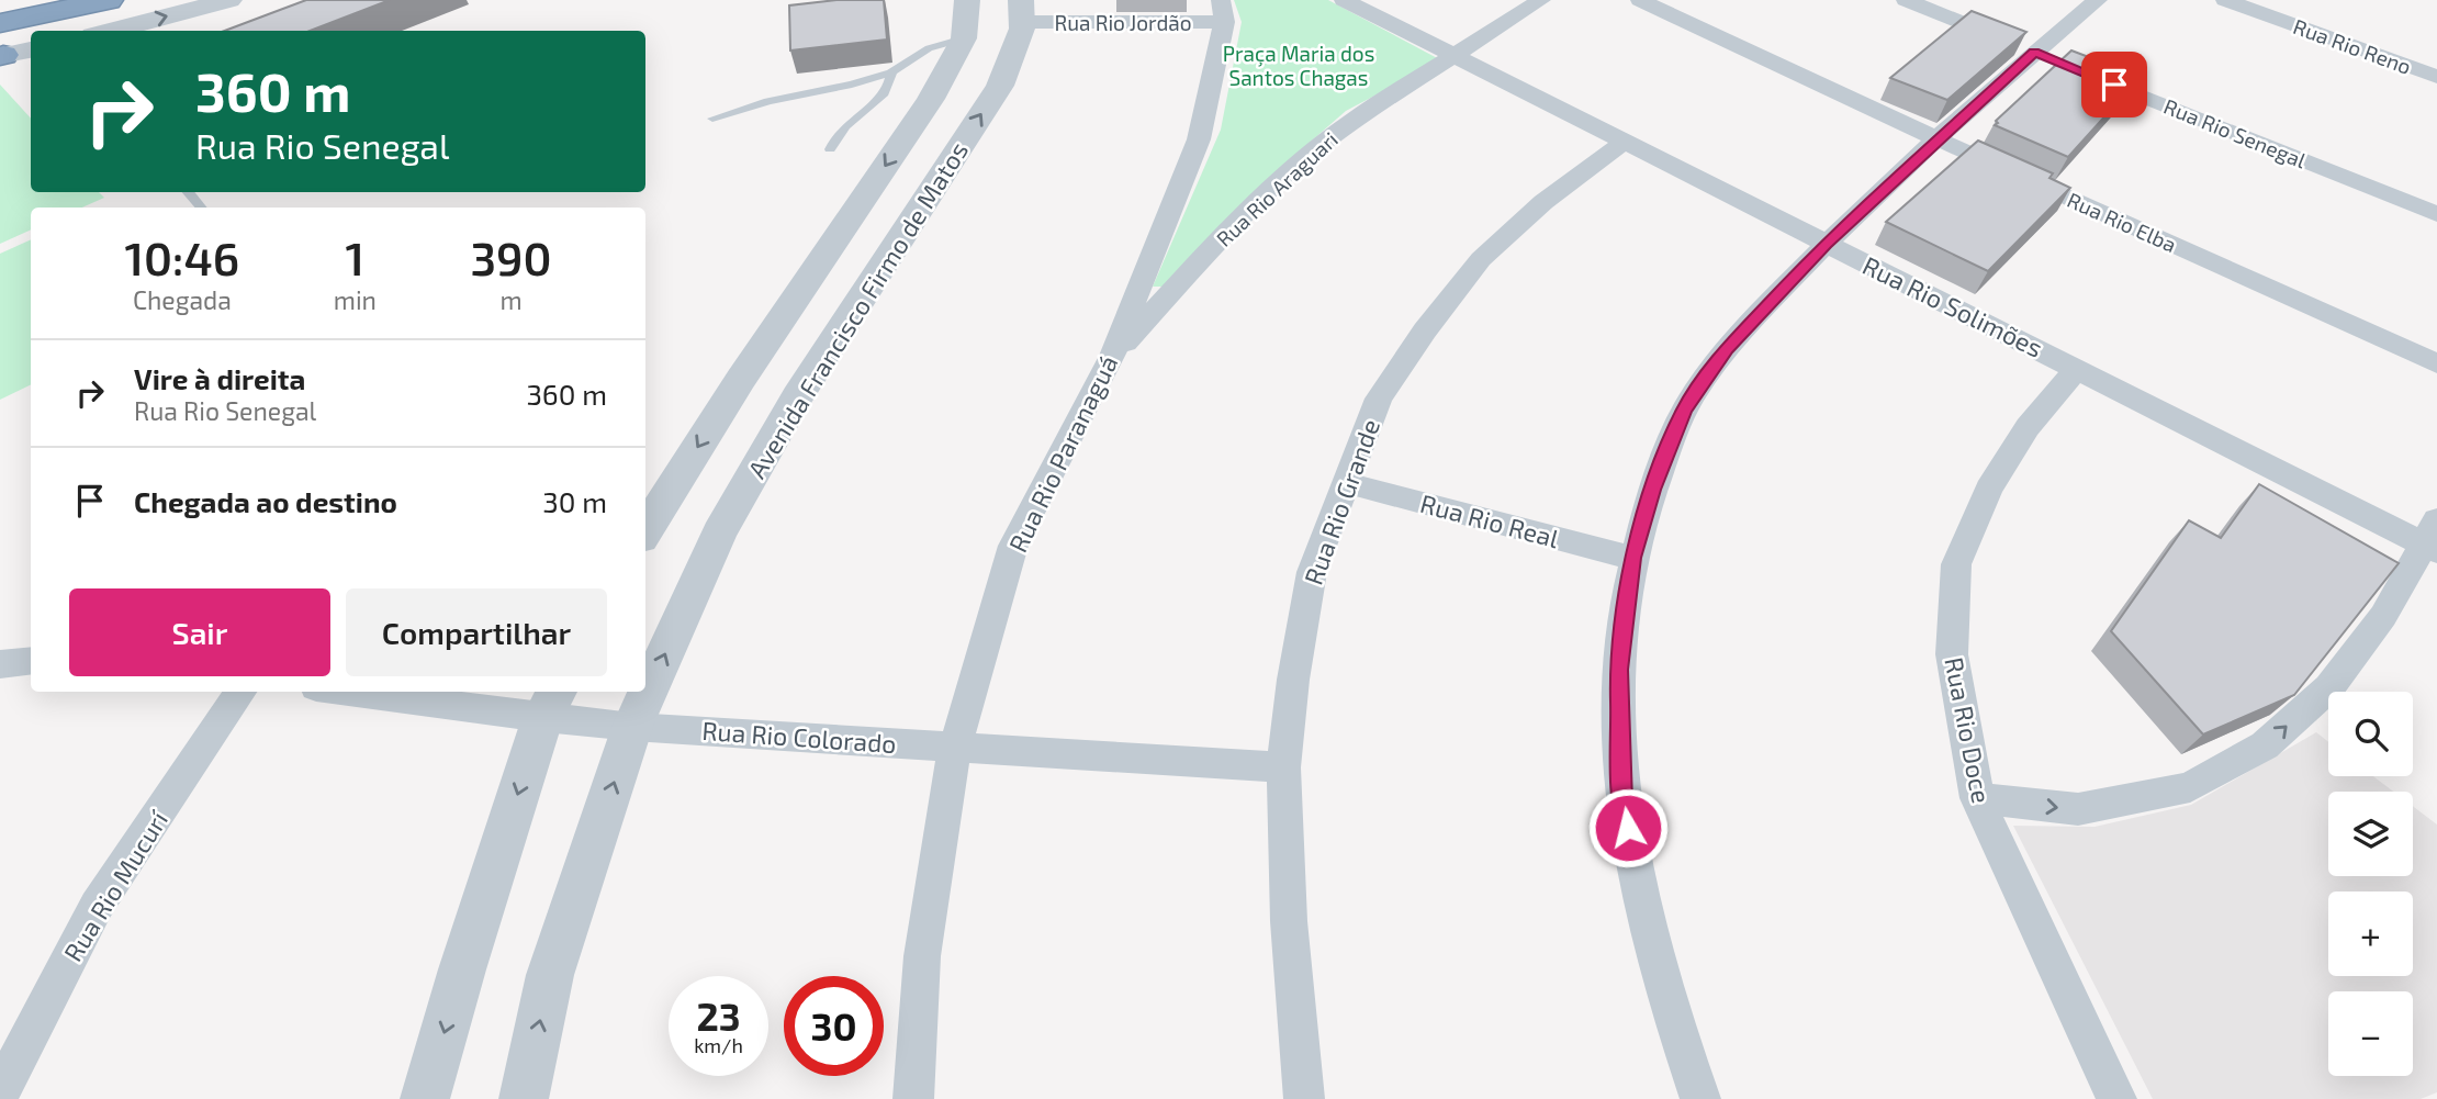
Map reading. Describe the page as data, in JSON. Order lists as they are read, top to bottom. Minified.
{"streets":{"street":["Rua Rio Jordão","Rua Rio Reno","Rua Rio Senegal","Rua Rio Araguari","Rua Rio Elba","Rua Rio Solimões","Avenida Francisco Firmo de Matos","Rua Rio Paranaguá","Rua Rio Grande","Rua Rio Real","Rua Rio Doce","Rua Rio Colorado","Rua Rio Mucurí"]},"crossings":[["Rua Rio Jordão","Avenida Francisco Firmo de Matos"],["Rua Rio Jordão","Rua Rio Paranaguá"],["Rua Rio Araguari","Rua Rio Solimões"],["Rua Rio Araguari","Rua Rio Paranaguá"],["Rua Rio Solimões","Rua Rio Grande"],["Rua Rio Solimões","Rua Rio Doce"],["Avenida Francisco Firmo de Matos","Rua Rio Colorado"],["Rua Rio Paranaguá","Rua Rio Colorado"],["Rua Rio Grande","Rua Rio Real"],["Rua Rio Grande","Rua Rio Colorado"]],"parks":["Praça Maria dos Santos Chagas"],"page":{"turn":["360 m","Rua Rio Senegal"],"eta":["10:46","Chegada","1","min","390","m"],"list":[{"name":"Vire à direita","note":"Rua Rio Senegal","value":"360 m"},{"name":"Chegada ao destino","value":"30 m"}],"buttons":["Sair","Compartilhar"],"map_buttons":["+","−"],"speed":"23 km/h","limit":"30"}}
